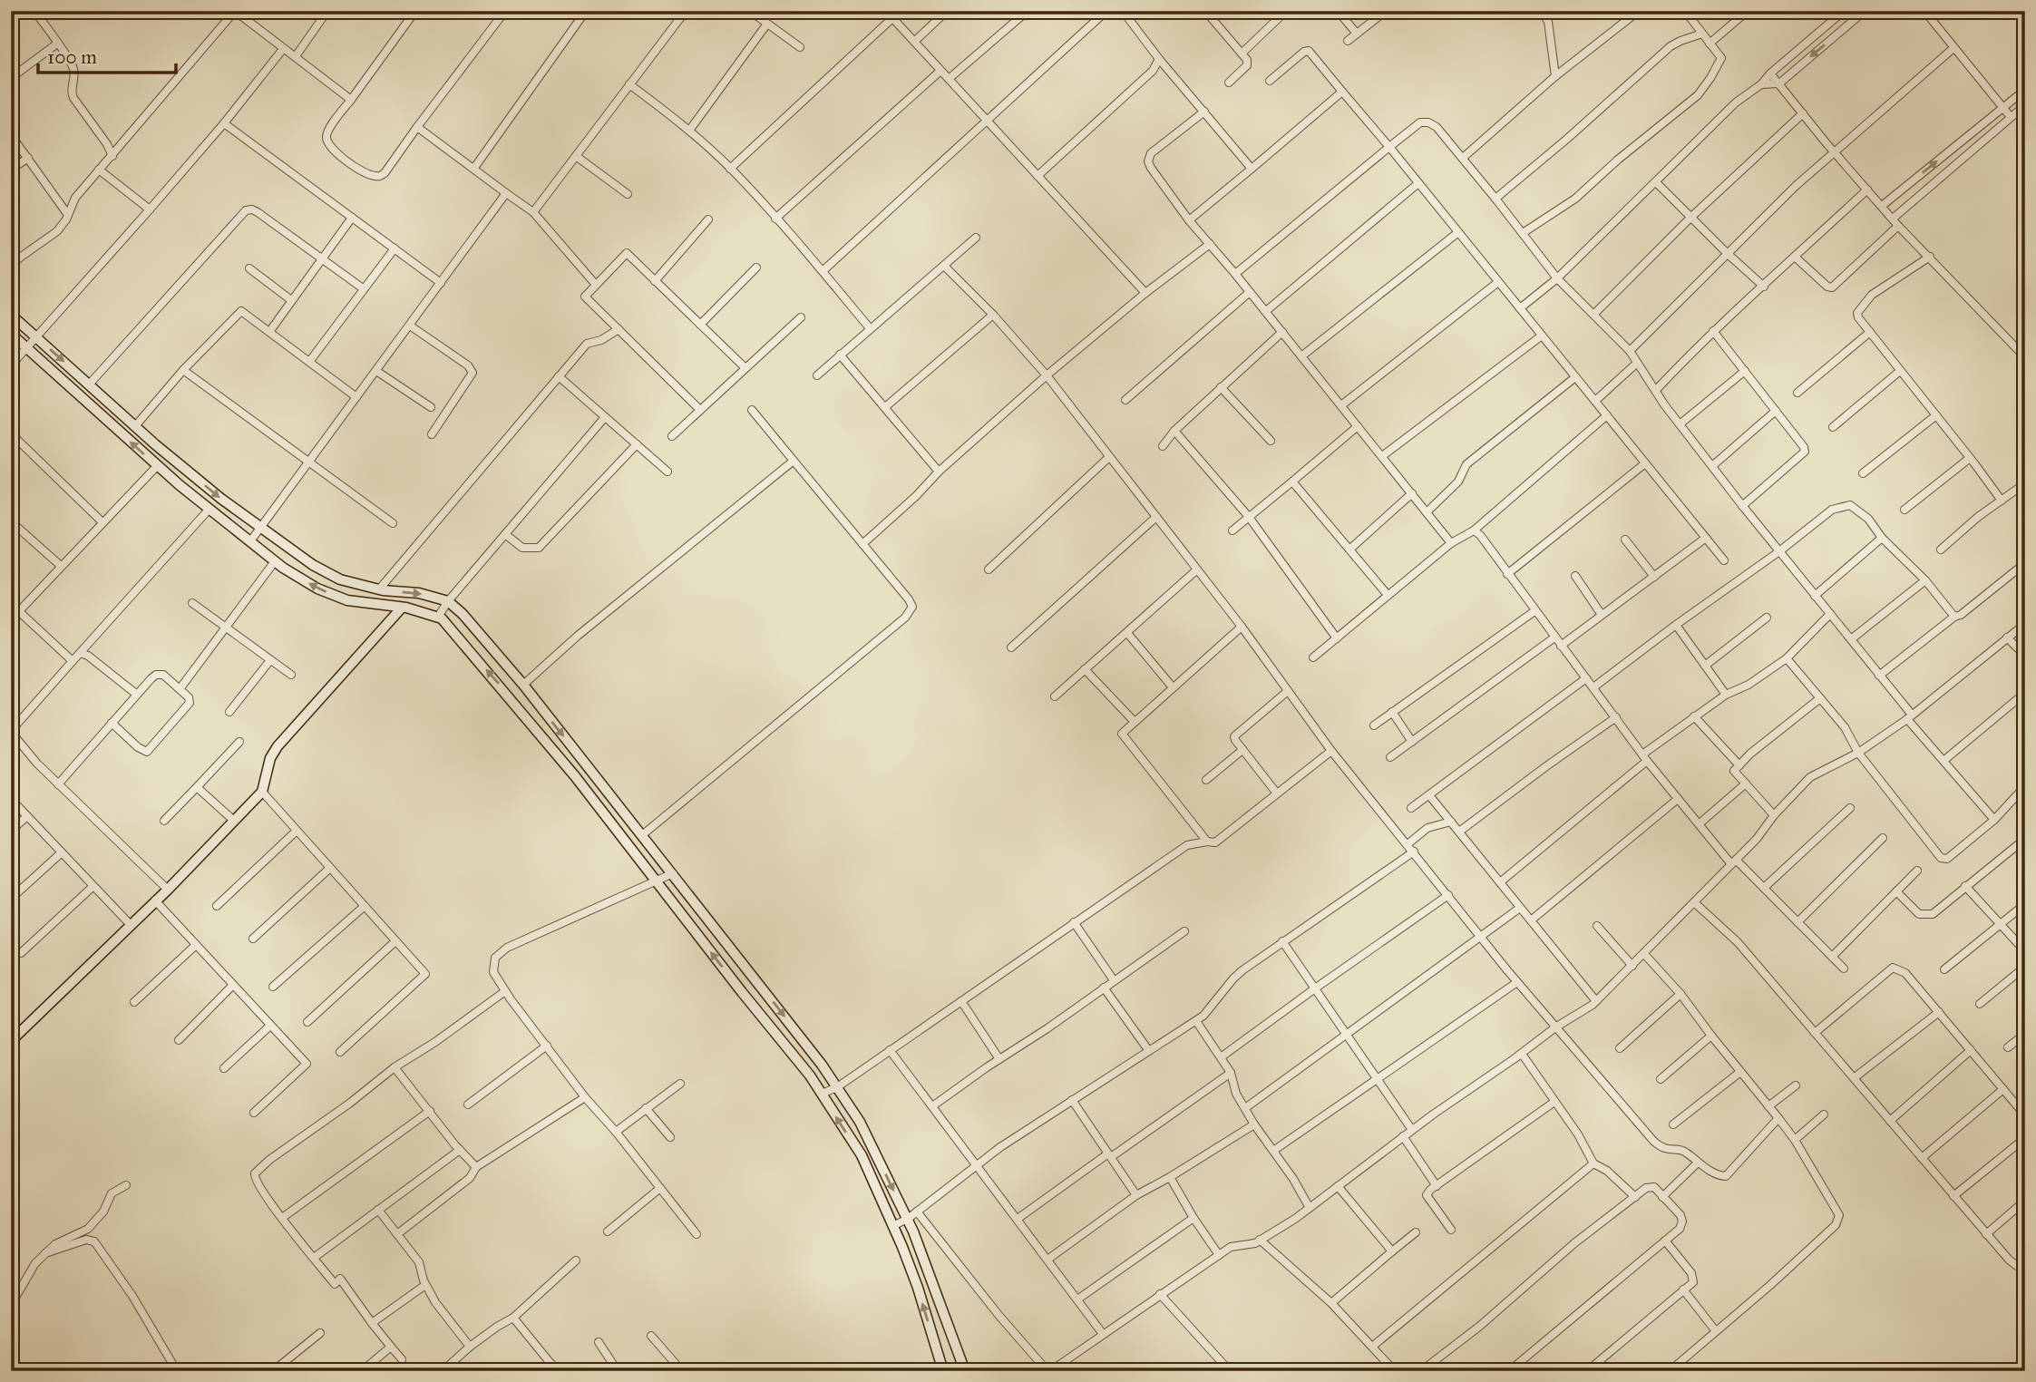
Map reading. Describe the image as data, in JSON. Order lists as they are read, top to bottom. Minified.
{"scale_bar":"100 m"}
